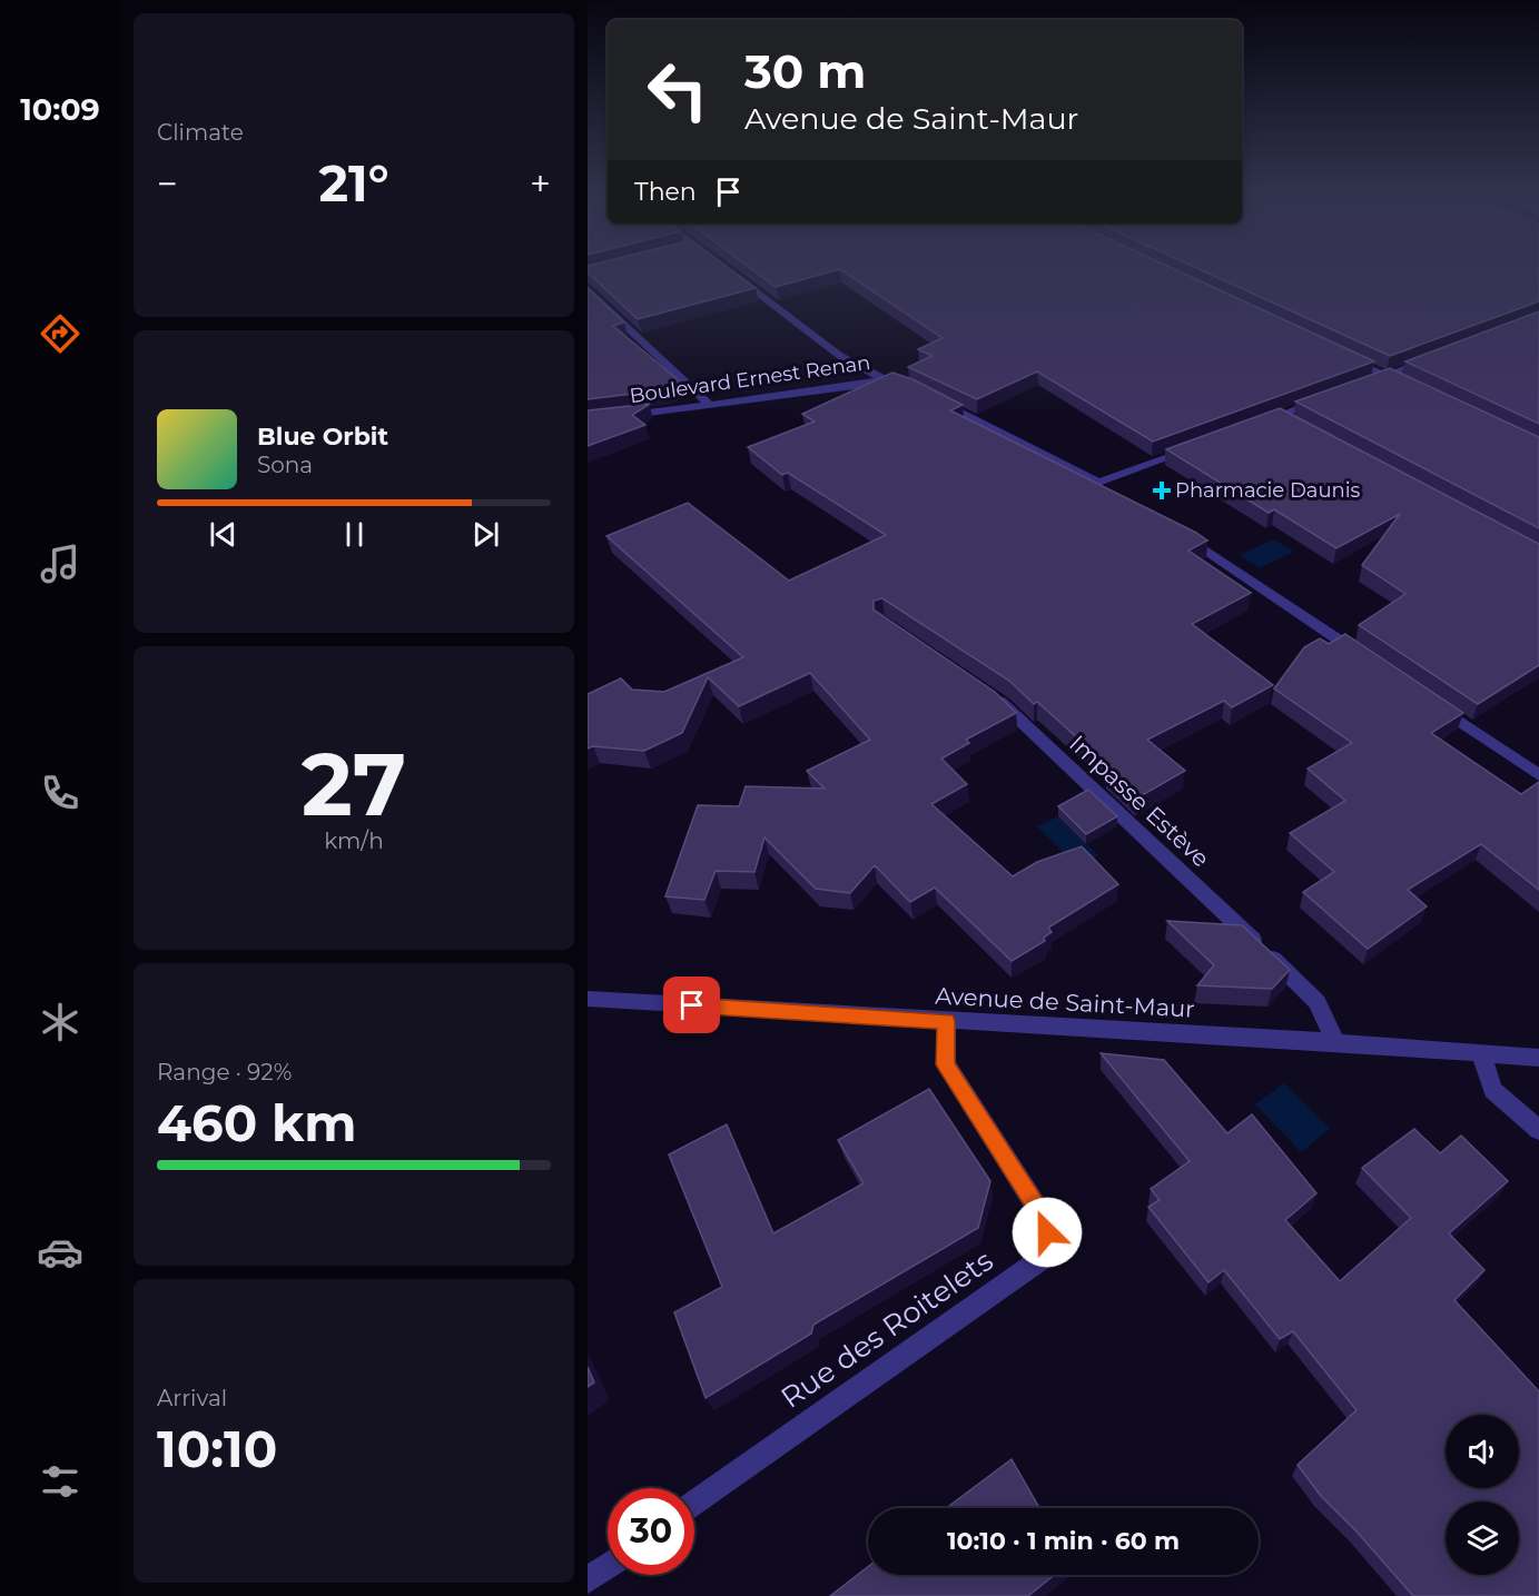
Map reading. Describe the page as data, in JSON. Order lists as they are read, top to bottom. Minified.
{"streets":{"street":["Boulevard Ernest Renan","Impasse Estève","Avenue de Saint-Maur","Rue des Roitelets"]},"crossings":[["Impasse Estève","Avenue de Saint-Maur"],["Avenue de Saint-Maur","Rue des Roitelets"]],"places":{"health":["Pharmacie Daunis"]},"page":{"tabs":"10:09","tile":["Climate",["27","km/h"],["Range · 92%","460 km"],["Arrival","10:10"]],"turn":["30 m","Avenue de Saint-Maur"],"heat":["−","21°","+"],"then":"Then","song":["Blue Orbit","Sona"],"limit":"30","trip":"10:10 · 1 min · 60 m"}}
